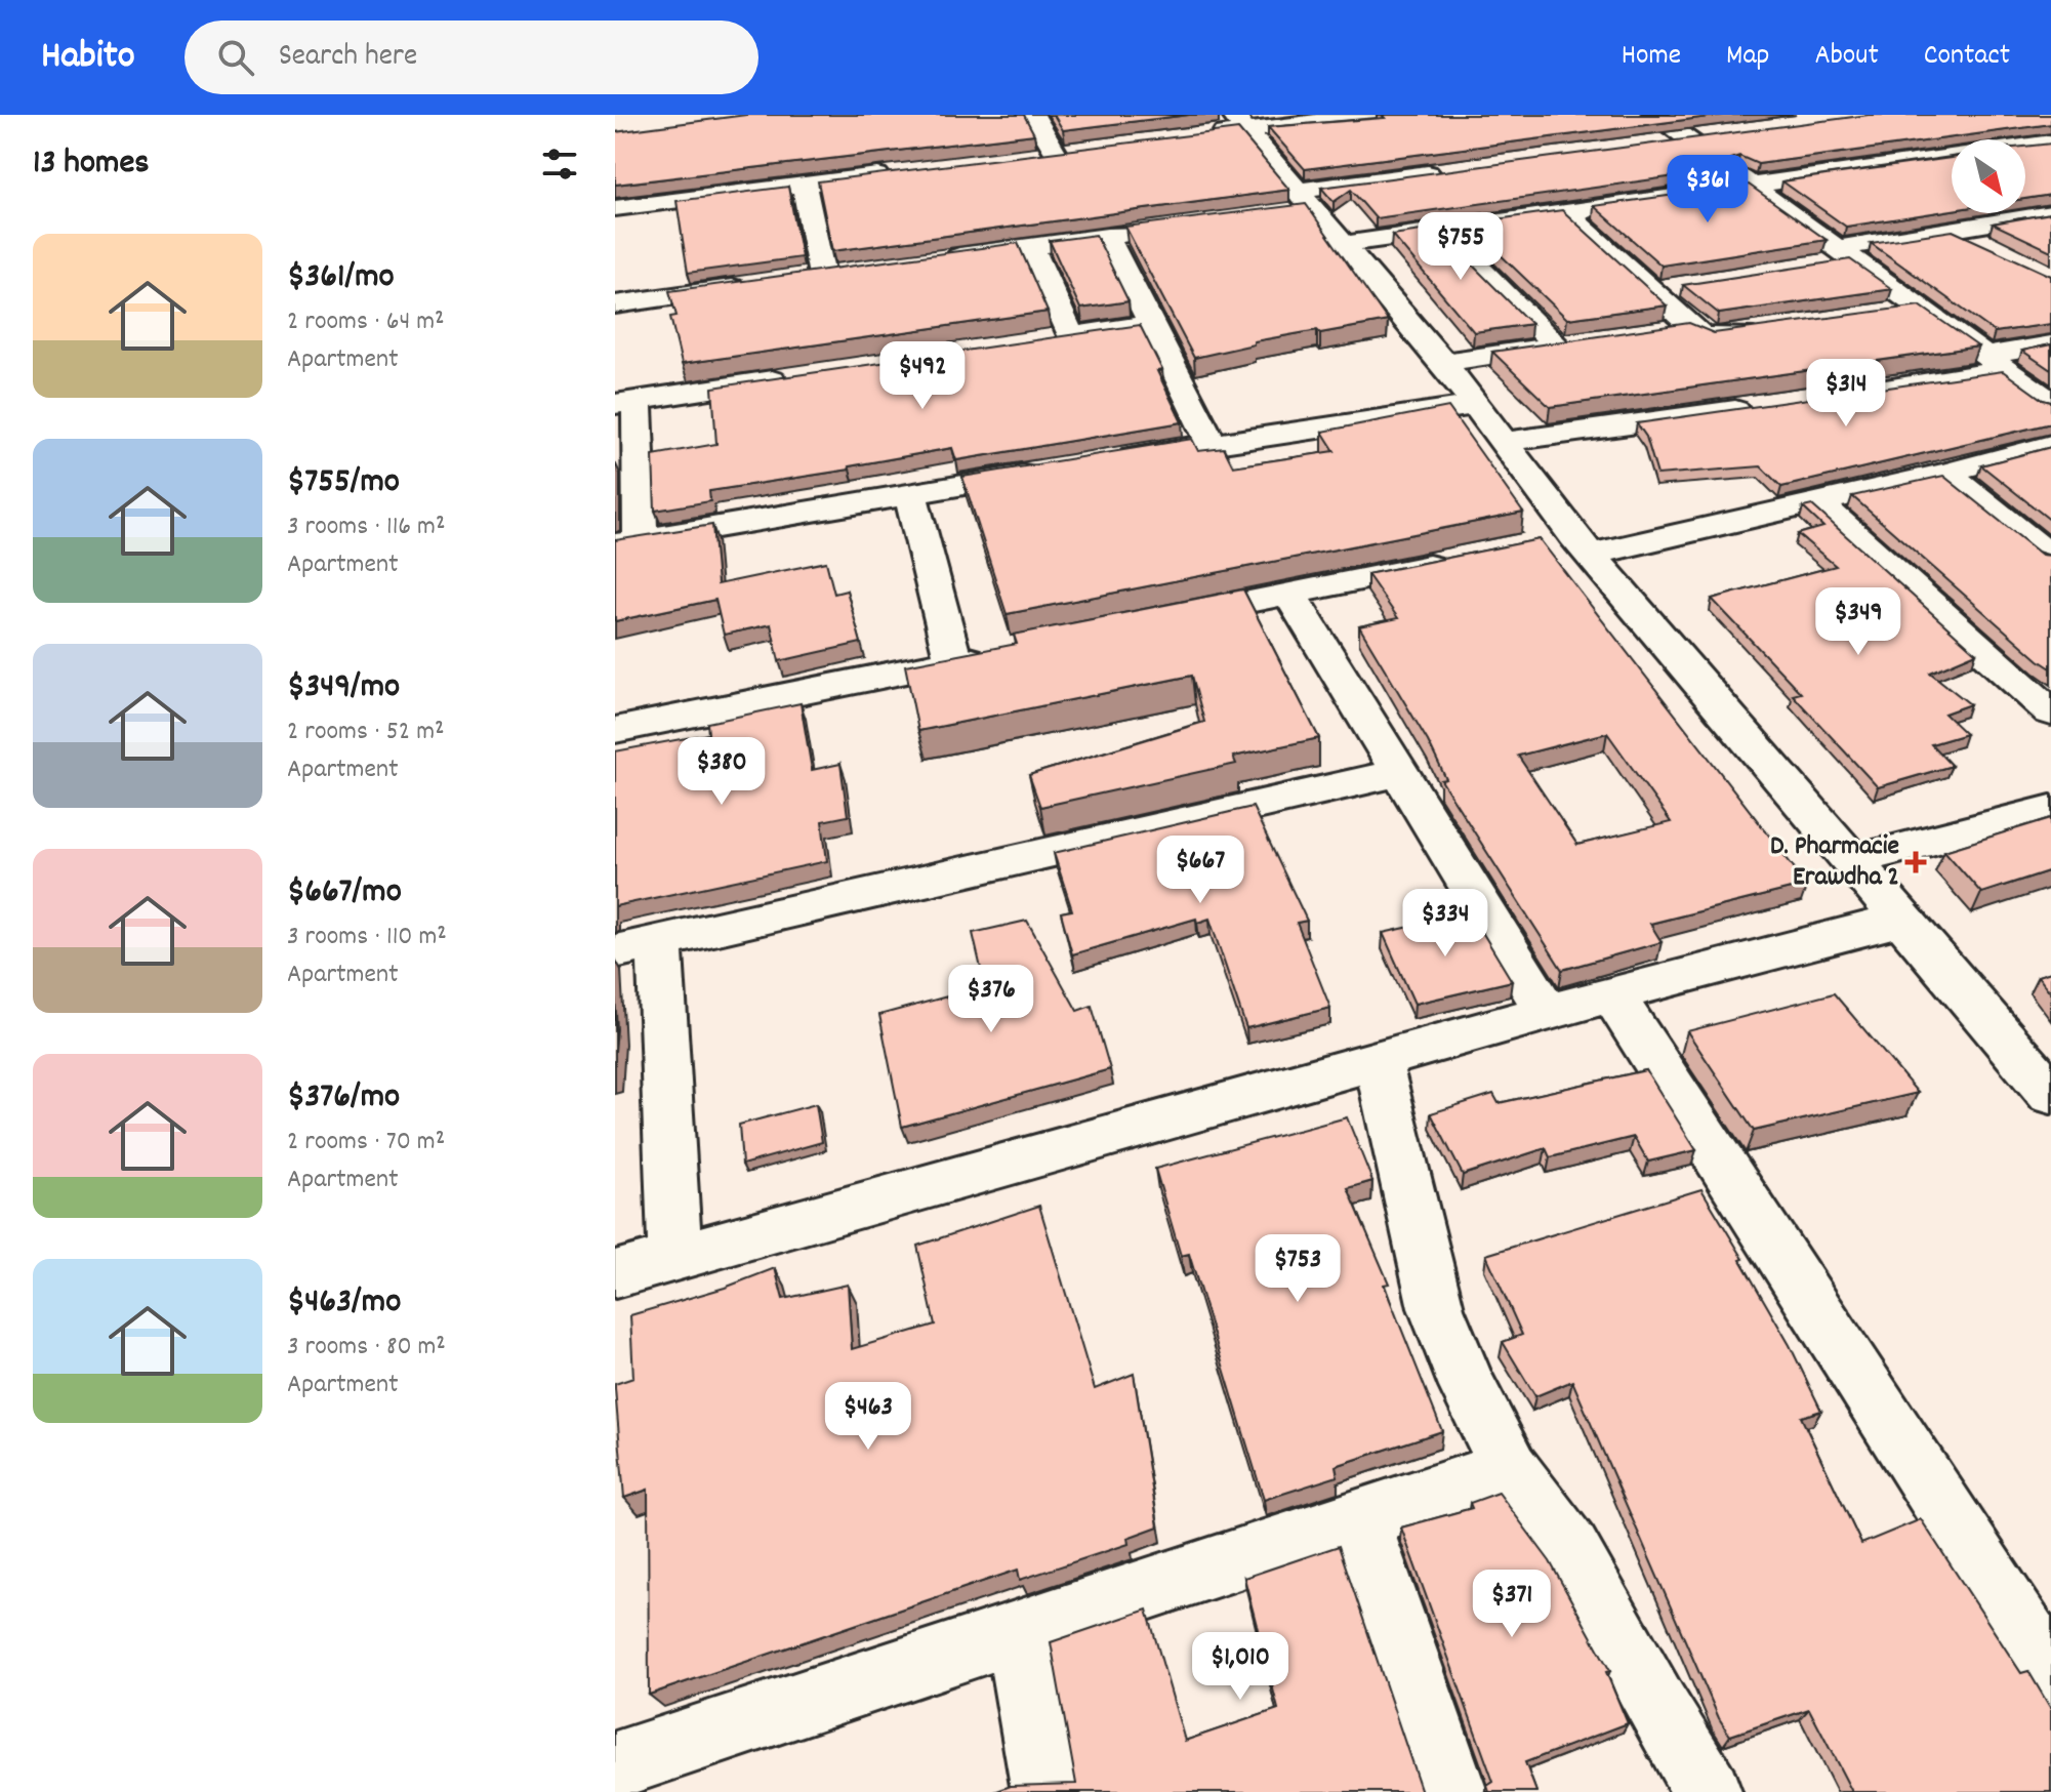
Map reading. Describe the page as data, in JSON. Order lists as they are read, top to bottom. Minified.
{"places":{"health":["D. Pharmacie Erawdha 2"]},"north":"bottom right","page":{"header":"Habito","search":"Search here","nav":["Home","Map","About","Contact"],"heading":"13 homes","price":["$361","$755","$492","$314","$349","$380","$667","$334","$376","$753","$463","$371","$1,010"],"list":[{"name":"$361/mo","note":"2 rooms · 64 m² · Apartment"},{"name":"$755/mo","note":"3 rooms · 116 m² · Apartment"},{"name":"$349/mo","note":"2 rooms · 52 m² · Apartment"},{"name":"$667/mo","note":"3 rooms · 110 m² · Apartment"},{"name":"$376/mo","note":"2 rooms · 70 m² · Apartment"},{"name":"$463/mo","note":"3 rooms · 80 m² · Apartment"}]}}
